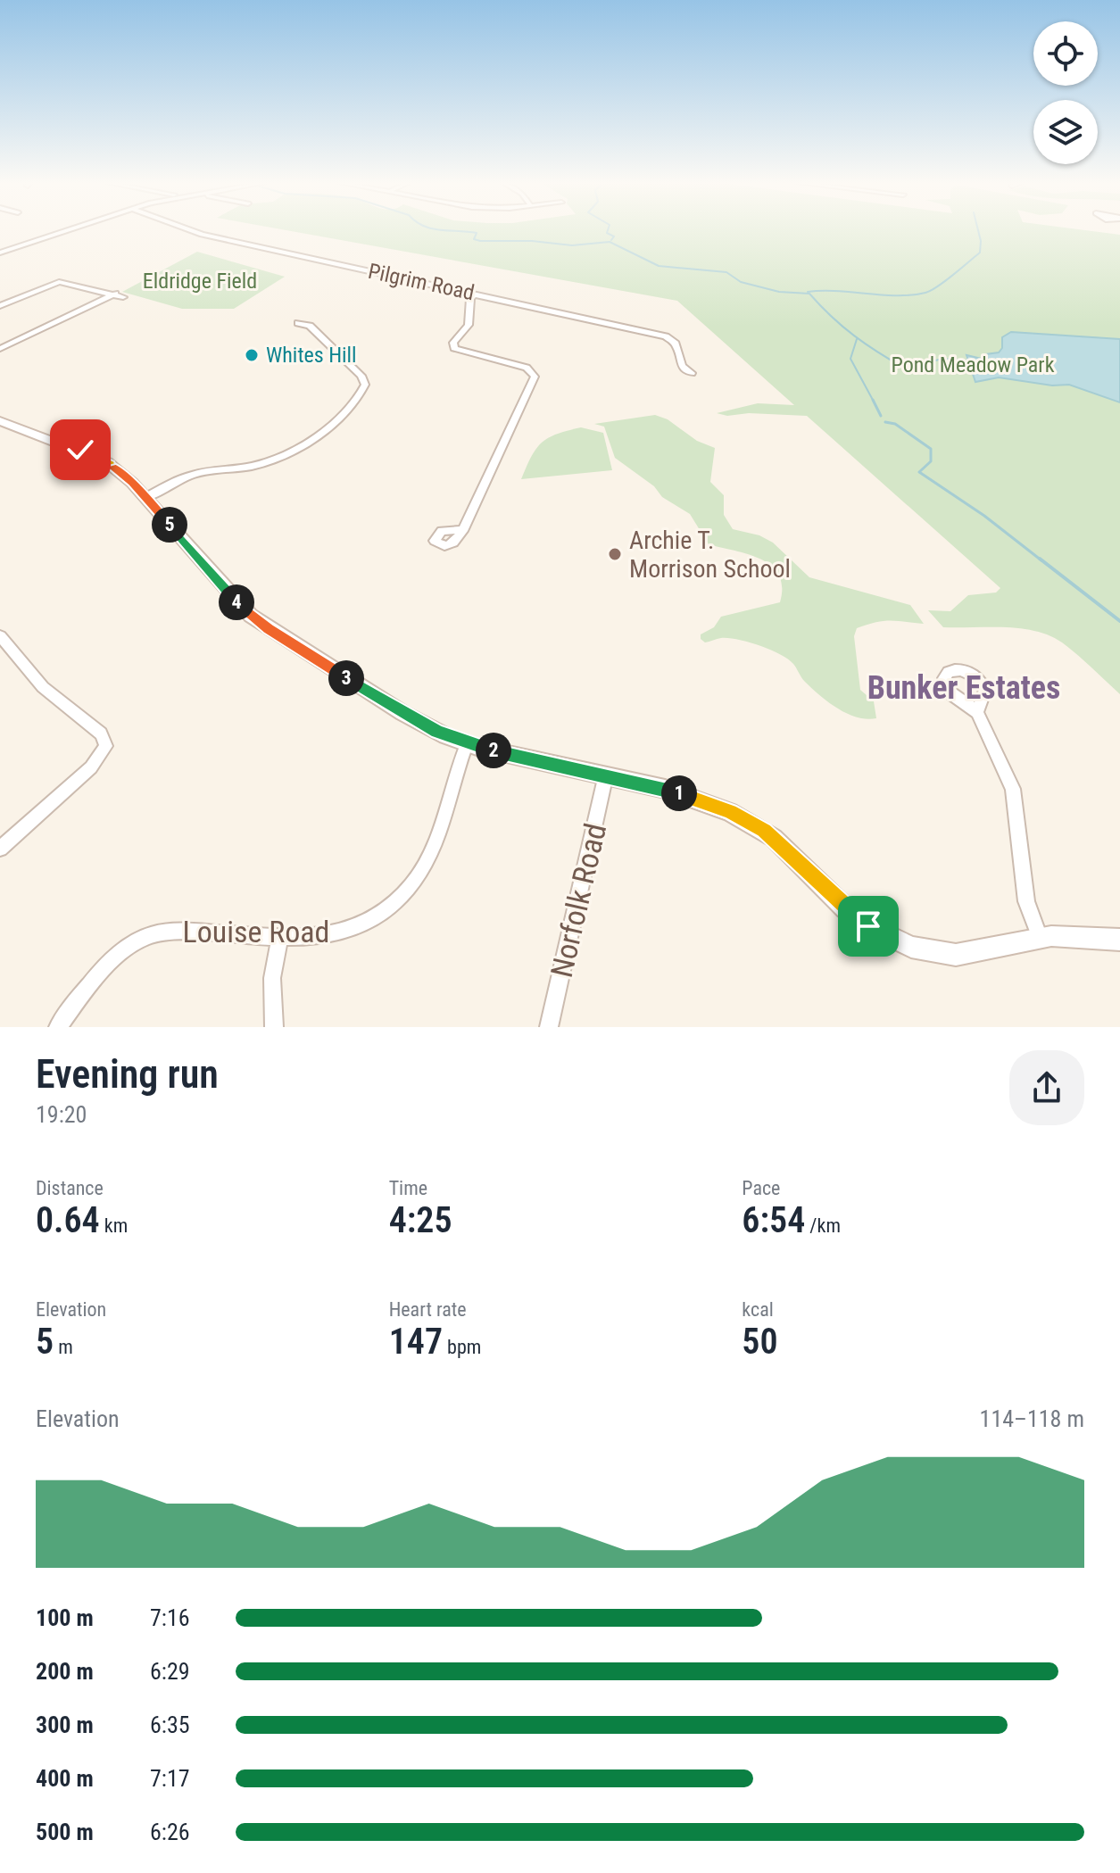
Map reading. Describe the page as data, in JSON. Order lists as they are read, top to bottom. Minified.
{"streets":{"street":["Pilgrim Road","Norfolk Road","Louise Road"]},"districts":["Bunker Estates"],"parks":["Eldridge Field","Pond Meadow Park"],"places":["Whites Hill","Archie T. Morrison School"],"page":{"pins":["5","4","3","2","1"],"heading":["Evening run","19:20"],"stats":[["Distance","0.64 km"],["Time","4:25"],["Pace","6:54 /km"],["Elevation","5 m"],["Heart rate","147 bpm"],["kcal","50"]],"chart":["Elevation","114–118 m"],"list":[{"name":"100 m","note":"7:16"},{"name":"200 m","note":"6:29"},{"name":"300 m","note":"6:35"},{"name":"400 m","note":"7:17"},{"name":"500 m","note":"6:26"}]}}
